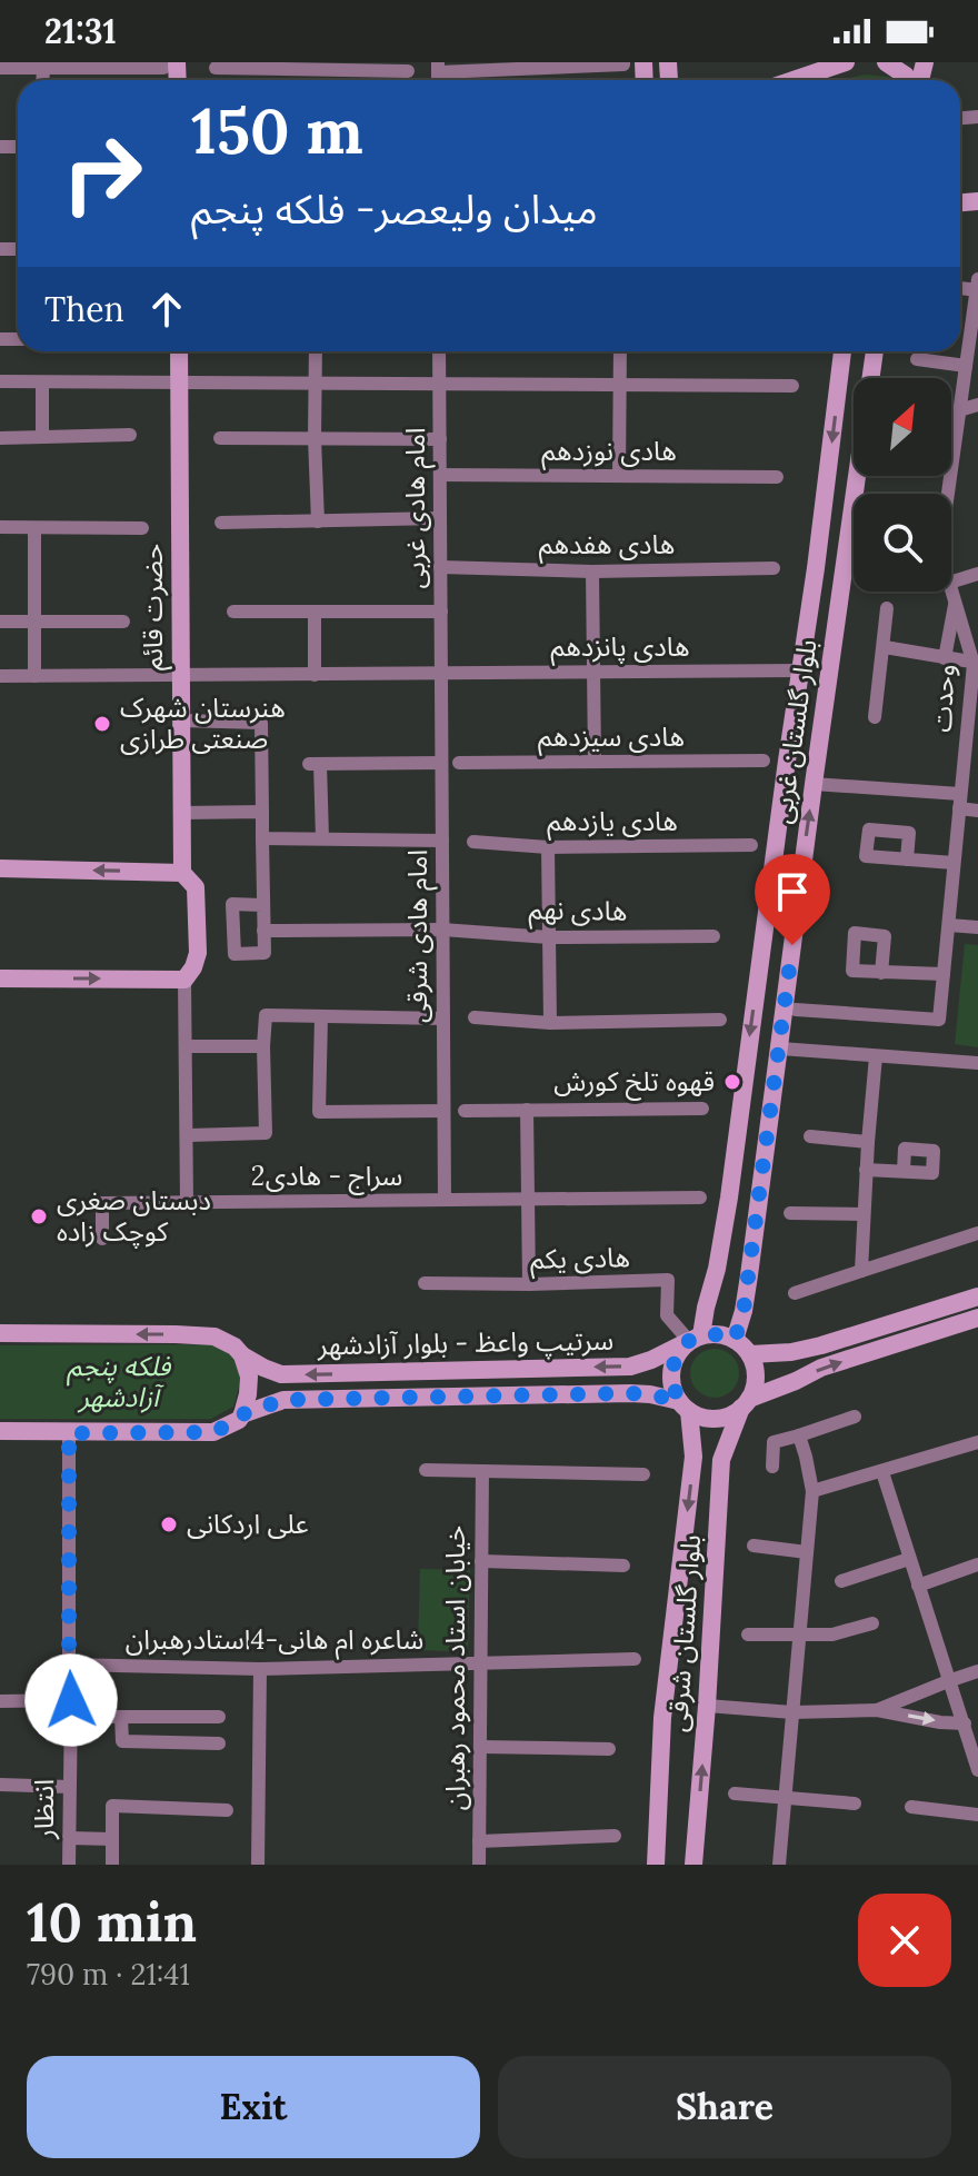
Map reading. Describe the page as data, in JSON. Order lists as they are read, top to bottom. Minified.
{"streets":{"main road":["حضرت قائم","بلوار گلستان غربی","سرتیپ واعظ - بلوار آزادشهر","بلوار گلستان شرقی"],"street":["هادی نوزدهم","امام هادی غربی","هادی هفدهم","هادی پانزدهم","وحدت","هادی سیزدهم","هادی یازدهم","هادی نهم","امام هادی شرقی","سراج - هادی2","هادی یکم","شاعره ام هانی-4استادرهبران","خیابان استاد محمود رهبران","انتظار"]},"crossings":[["هادی نوزدهم","امام هادی غربی"],["امام هادی غربی","هادی هفدهم"],["امام هادی غربی","هادی پانزدهم"],["امام هادی غربی","امام هادی شرقی"],["حضرت قائم","هادی پانزدهم"],["هادی پانزدهم","بلوار گلستان غربی"],["هادی پانزدهم","امام هادی شرقی"],["بلوار گلستان غربی","هادی یکم"],["بلوار گلستان غربی","سرتیپ واعظ - بلوار آزادشهر"],["بلوار گلستان غربی","بلوار گلستان شرقی"],["هادی نهم","امام هادی شرقی"],["امام هادی شرقی","سراج - هادی2"],["هادی یکم","سرتیپ واعظ - بلوار آزادشهر"],["هادی یکم","بلوار گلستان شرقی"],["سرتیپ واعظ - بلوار آزادشهر","بلوار گلستان شرقی"],["سرتیپ واعظ - بلوار آزادشهر","انتظار"],["شاعره ام هانی-4استادرهبران","خیابان استاد محمود رهبران"],["شاعره ام هانی-4استادرهبران","انتظار"]],"parks":["فلکه پنجم آزادشهر"],"places":["هنرستان شهرک صنعتی طرازی","قهوه تلخ کورش","دبستان صغری کوچک زاده","علی اردکانی"],"north":"top right","page":{"status":"21:31","turn":["150 m","میدان ولیعصر- فلکه پنجم"],"then":"Then","heading":["10 min","790 m · 21:41"],"buttons":["Exit","Share"]}}
